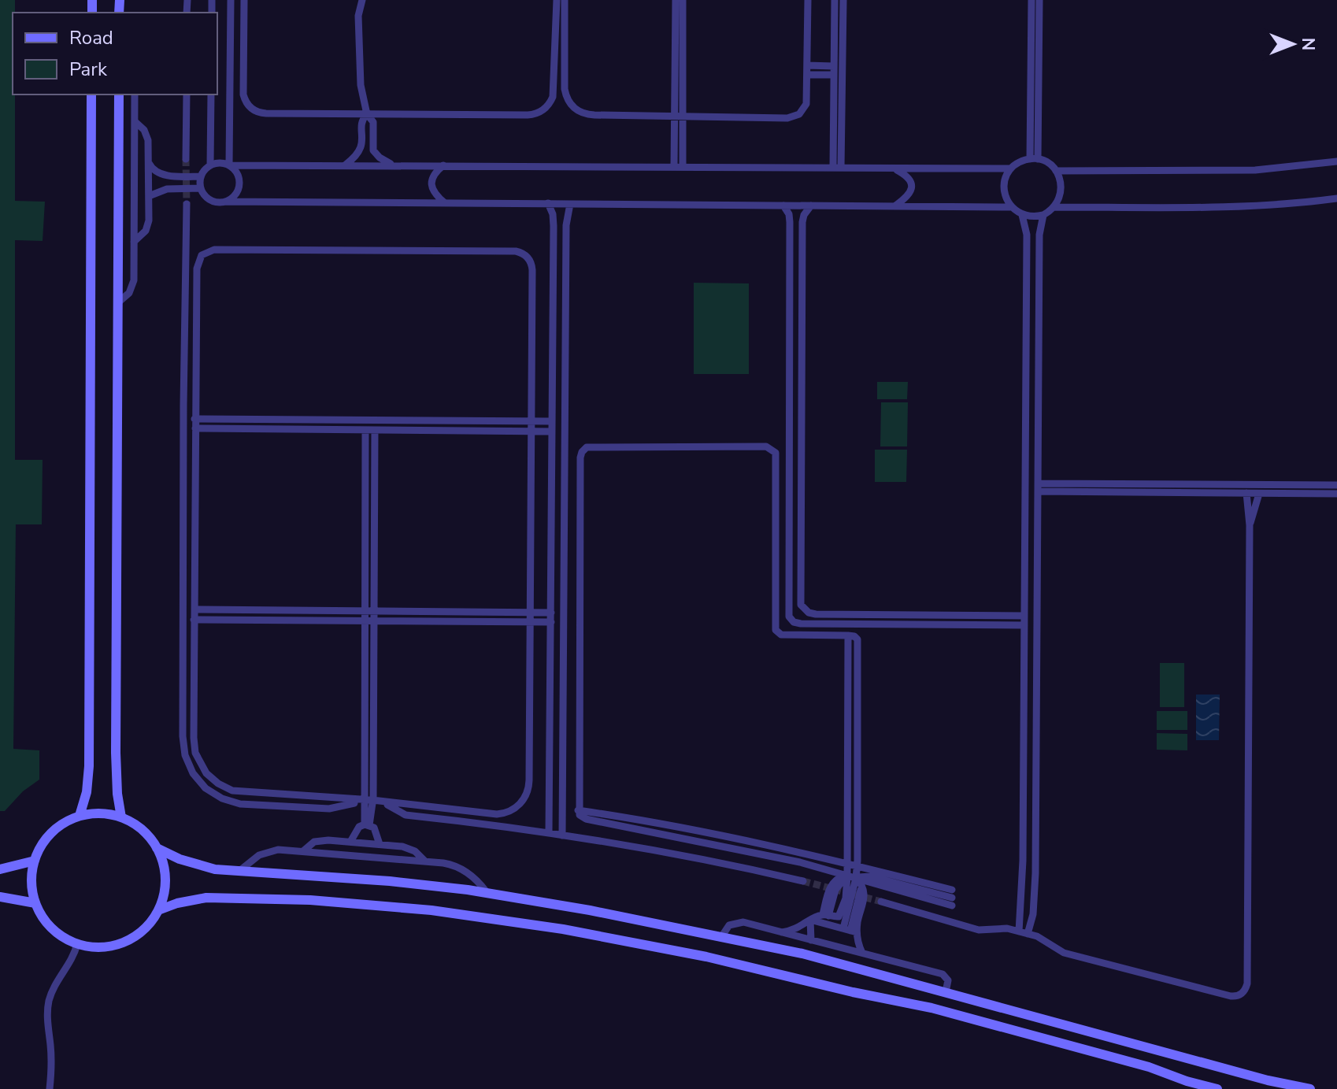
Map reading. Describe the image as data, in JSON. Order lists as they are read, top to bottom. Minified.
{"legend":["Road","Park"],"north":"right"}
